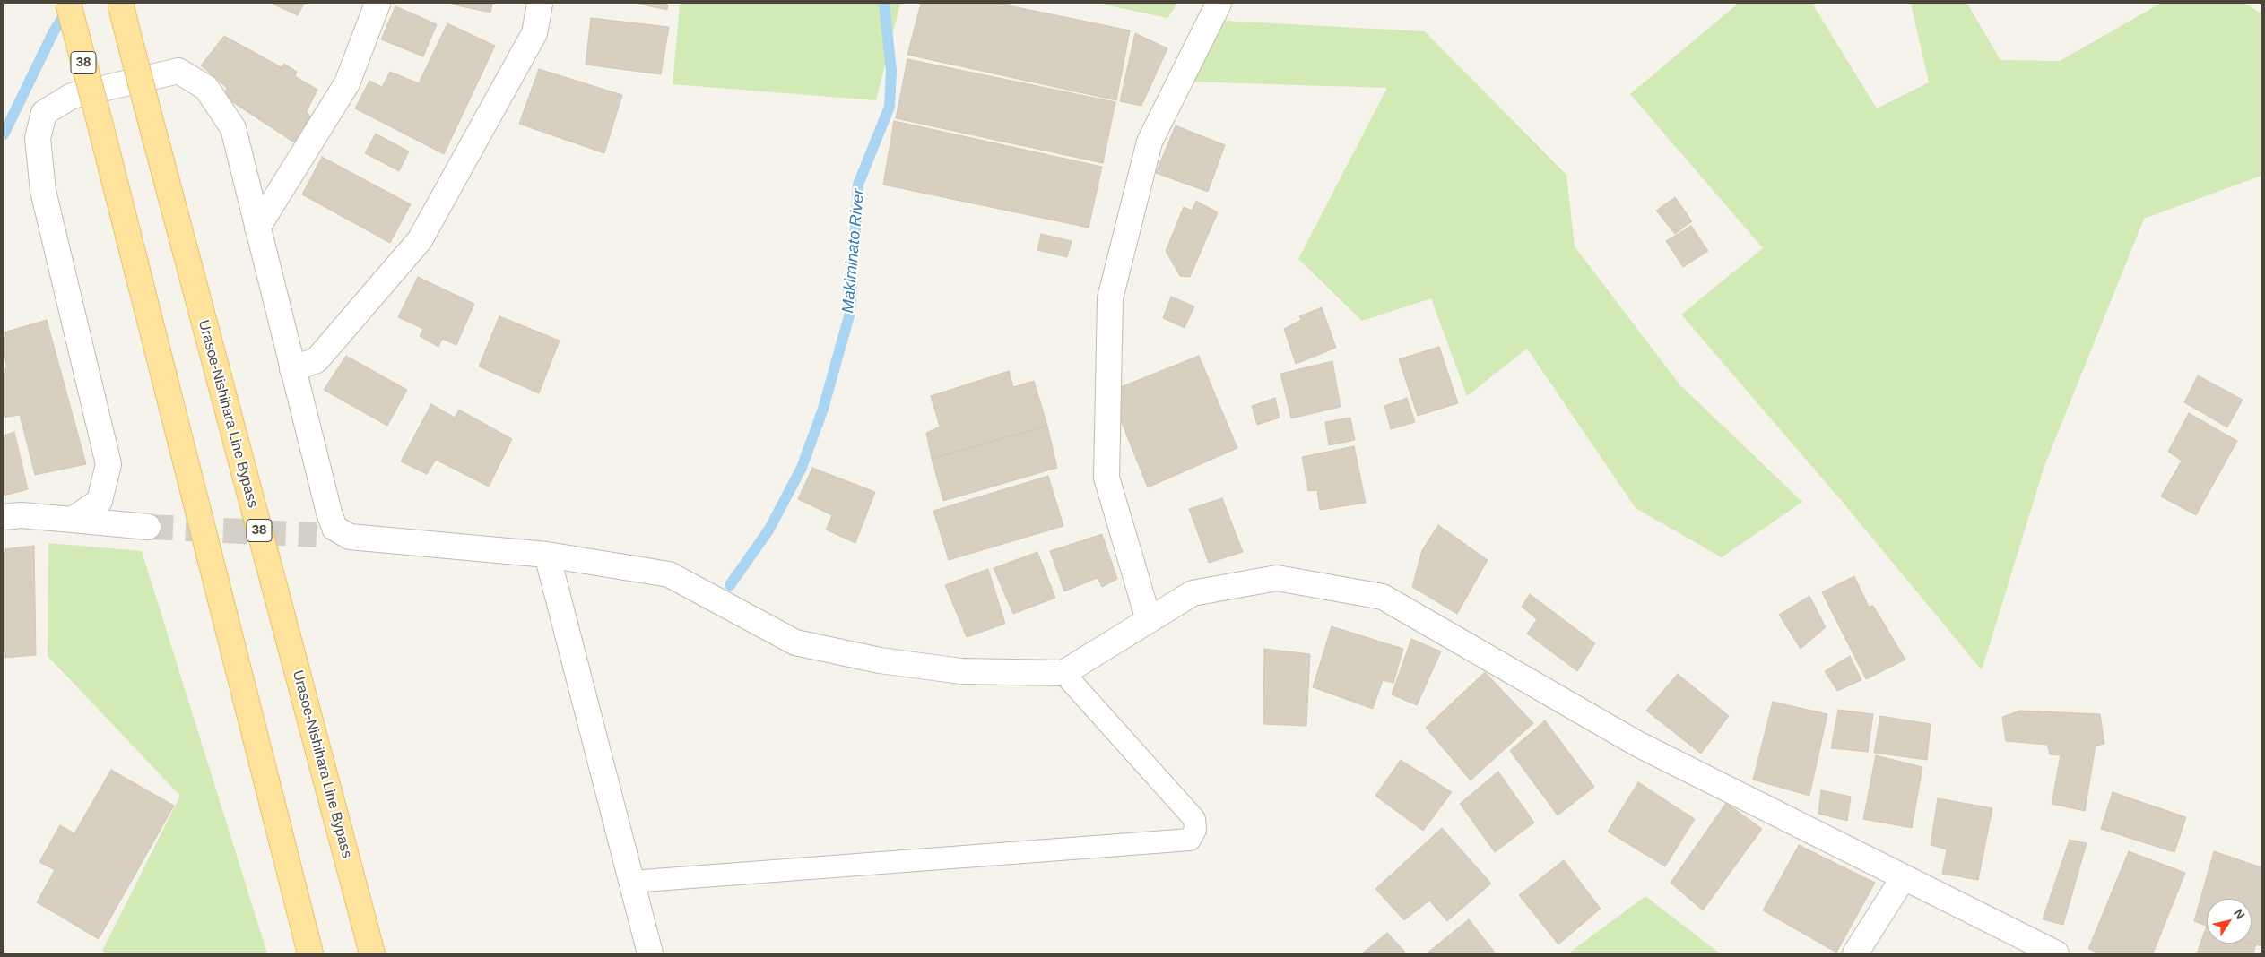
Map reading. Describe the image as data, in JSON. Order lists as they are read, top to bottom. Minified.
{"streets":{"main road":["38","Urasoe-Nishihara Line Bypass"]},"water":["Makiminato River"],"north":"top right"}
